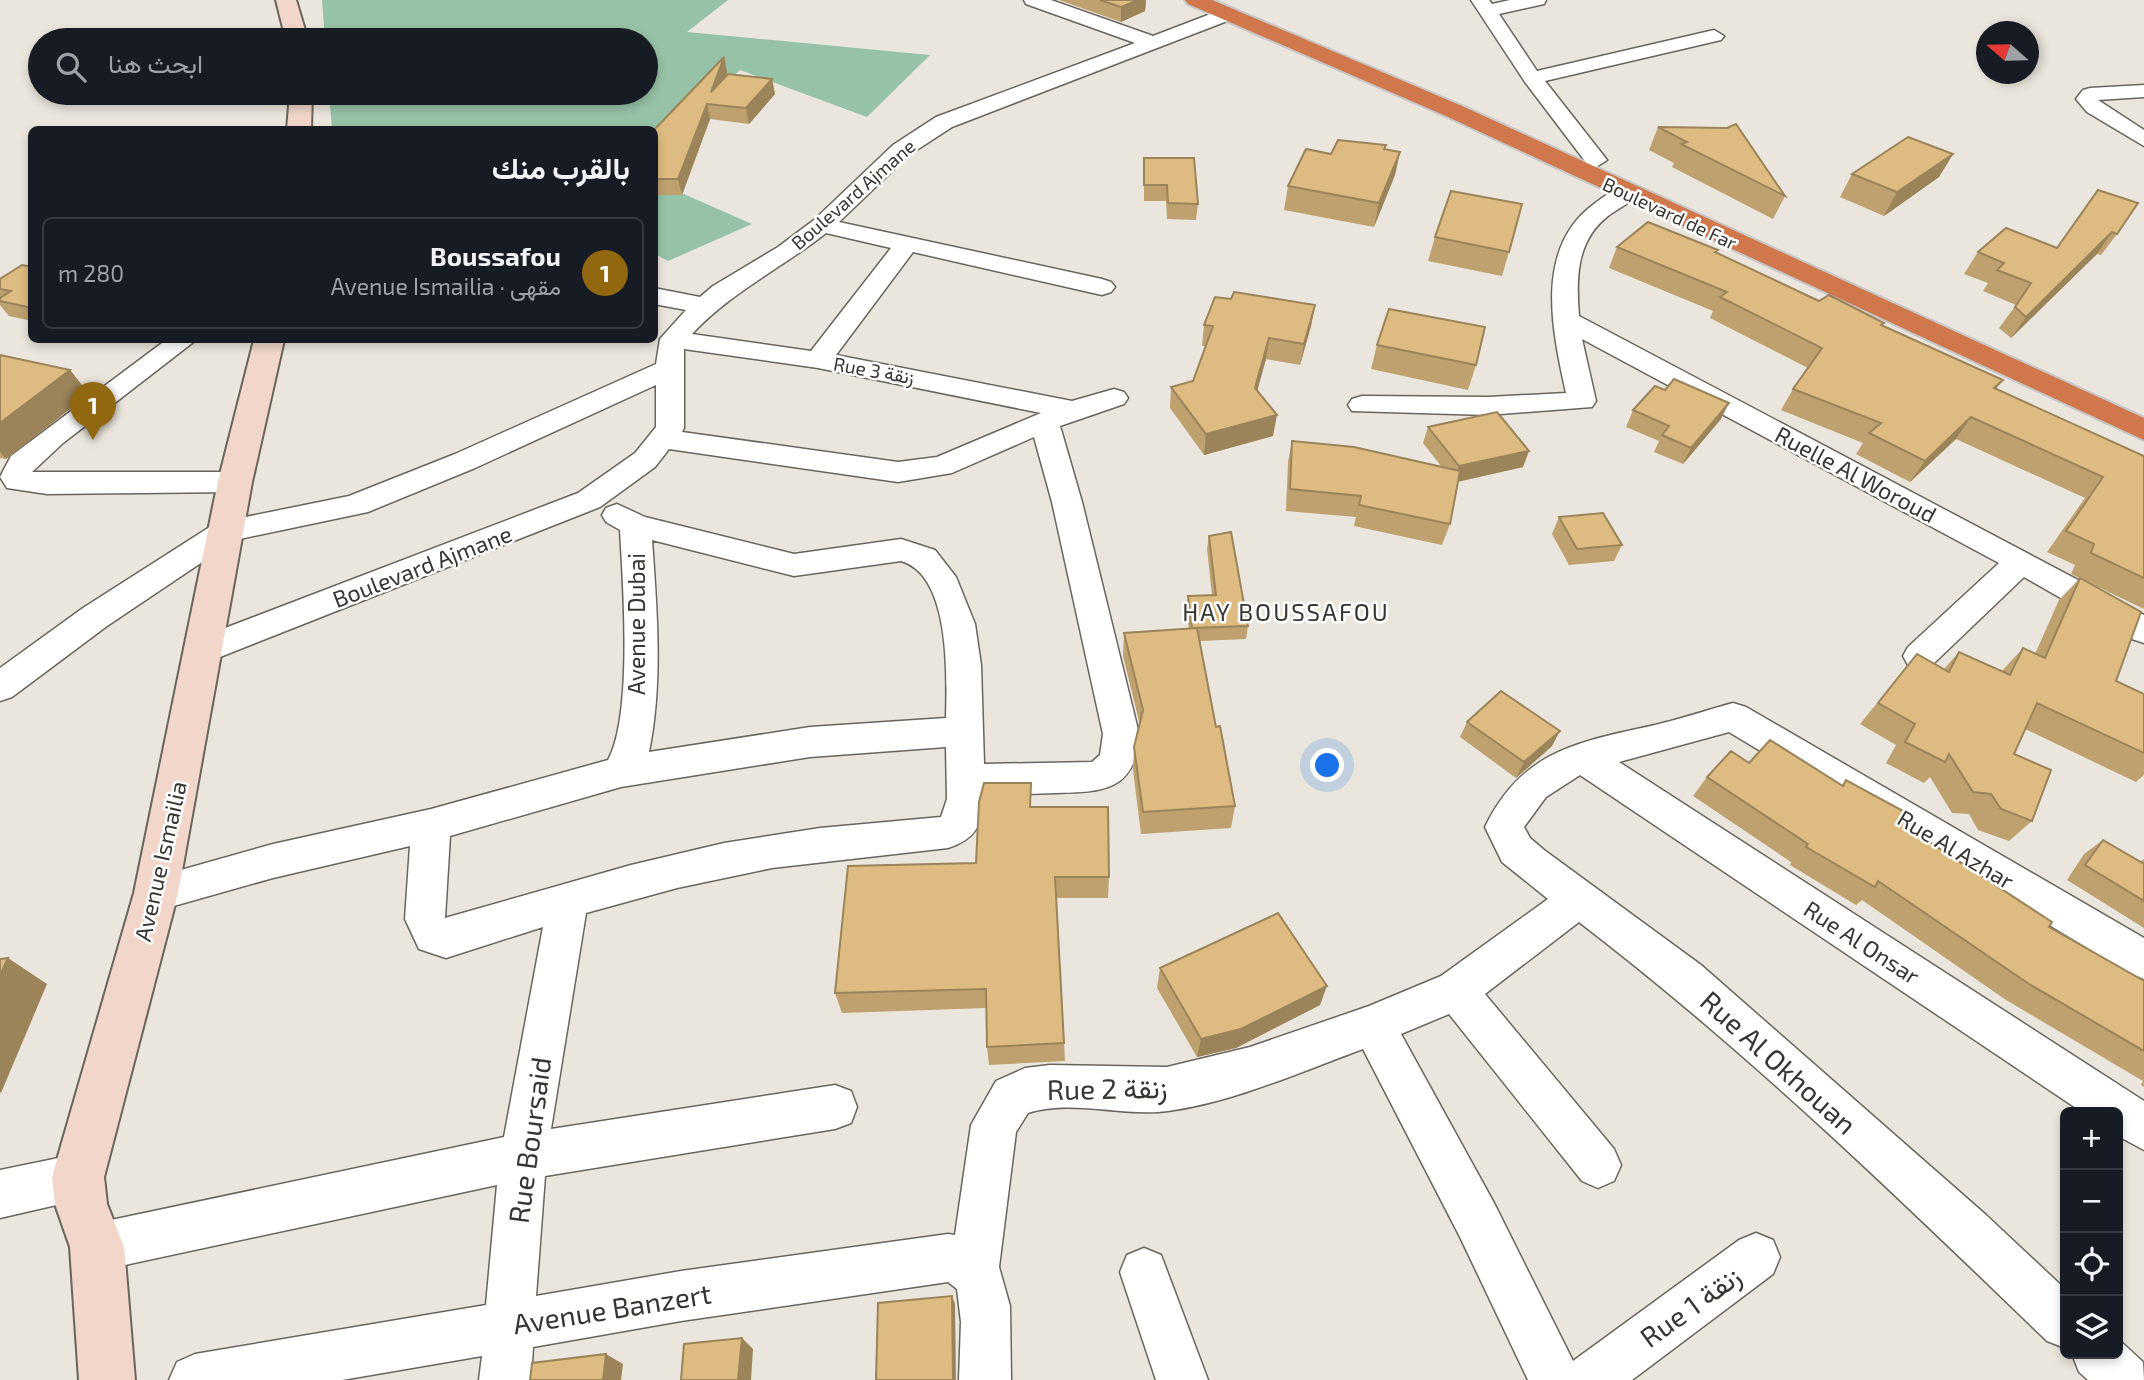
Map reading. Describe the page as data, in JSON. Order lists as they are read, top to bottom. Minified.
{"streets":{"highway":["Boulevard de Far"],"street":["Boulevard Ajmane","Rue 3 زنقة","Ruelle Al Woroud","Avenue Dubai","Rue Al Azhar","Avenue Ismailia","Rue Al Onsar","Rue Al Okhouan","Rue 2 زنقة","Rue Boursaid","Rue 1 زنقة","Avenue Banzert"]},"crossings":[["Boulevard Ajmane","Boulevard de Far"],["Boulevard Ajmane","Rue 3 زنقة"],["Boulevard Ajmane","Avenue Dubai"],["Boulevard Ajmane","Avenue Ismailia"],["Rue Al Azhar","Rue Al Onsar"],["Rue Al Azhar","Rue Al Okhouan"],["Rue Al Onsar","Rue Al Okhouan"],["Rue Al Okhouan","Rue 2 زنقة"],["Rue 2 زنقة","Avenue Banzert"],["Rue Boursaid","Avenue Banzert"]],"districts":["HAY BOUSSAFOU"],"north":"left","page":{"search":"ابحث هنا","heading":"بالقرب منك","list":[{"mark":"1","name":"Boussafou","note":"مقهى · Avenue Ismailia","value":"280 m"}],"pins":"1","map_buttons":["+","−"]}}
